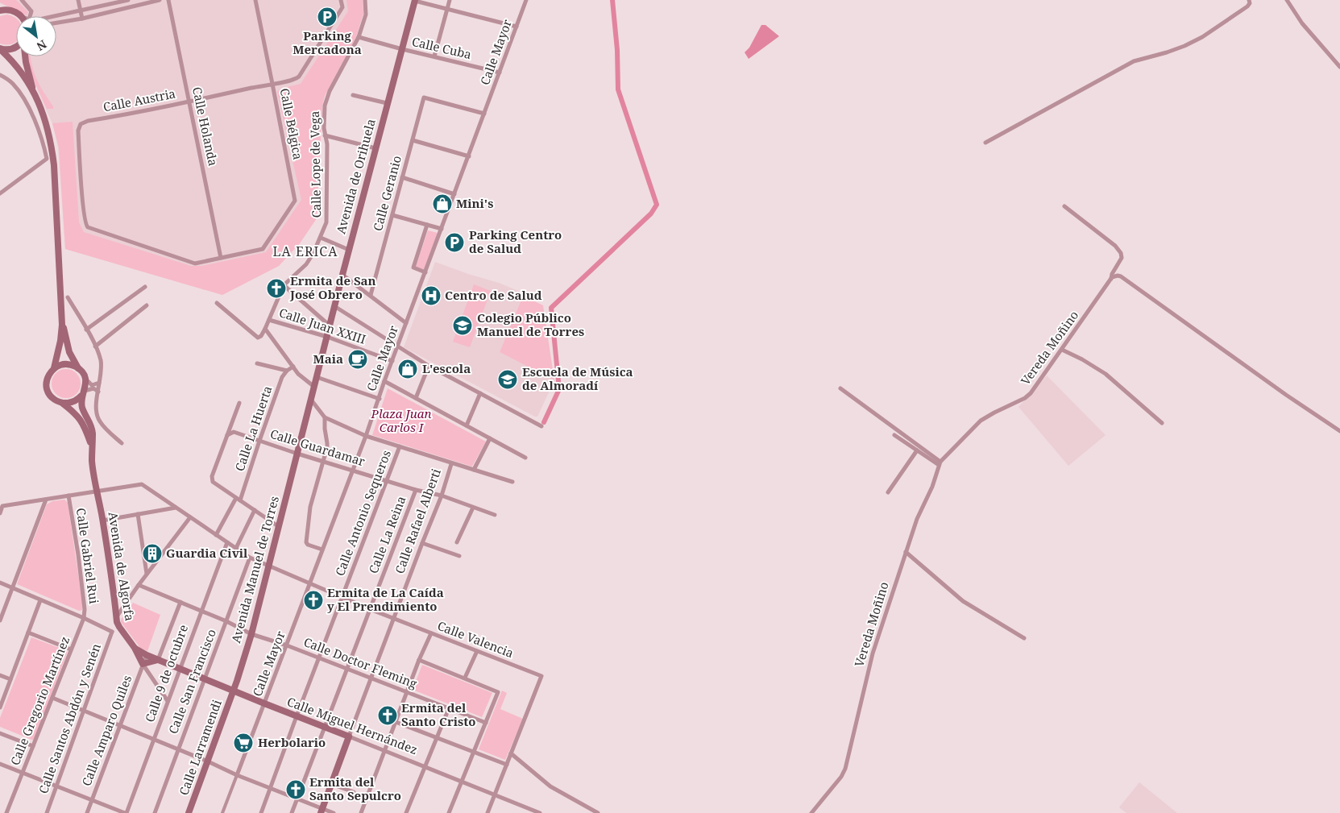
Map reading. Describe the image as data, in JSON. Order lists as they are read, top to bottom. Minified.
{"streets":{"main road":["Avenida de Orihuela","Calle Rafael Alberti","Avenida de Algorfa","Avenida Manuel de Torres","Calle Miguel Hernández","Calle Larramendi"],"street":["Calle Cuba","Calle Mayor","Calle Austria","Calle Bélgica","Calle Holanda","Calle Lope de Vega","Calle Geranio","Calle Juan XXIII","Vereda Moñino","Calle La Huerta","Calle Guardamar","Calle Antonio Sequeros","Calle La Reina","Calle Gabriel Rui","Calle Valencia","Calle Doctor Fleming","Calle 9 de octubre","Calle San Francisco","Calle Gregorio Martínez","Calle Santos Abdón y Senén","Calle Amparo Quiles"]},"crossings":[["Calle Cuba","Calle Mayor"],["Calle Cuba","Calle Lope de Vega"],["Calle Cuba","Avenida de Orihuela"],["Calle Mayor","Calle Geranio"],["Calle Mayor","Calle Juan XXIII"],["Calle Mayor","Calle Guardamar"],["Calle Mayor","Calle Valencia"],["Calle Mayor","Calle Doctor Fleming"],["Calle Mayor","Calle Miguel Hernández"],["Calle Austria","Calle Bélgica"],["Calle Austria","Calle Holanda"],["Calle Bélgica","Calle Holanda"],["Calle Lope de Vega","Calle Juan XXIII"],["Avenida de Orihuela","Calle Juan XXIII"],["Avenida de Orihuela","Calle Guardamar"],["Avenida de Orihuela","Avenida Manuel de Torres"],["Calle La Huerta","Calle Guardamar"],["Calle La Huerta","Calle Valencia"],["Calle Guardamar","Calle Antonio Sequeros"],["Calle Guardamar","Calle Rafael Alberti"],["Calle Guardamar","Calle La Reina"],["Calle Guardamar","Avenida Manuel de Torres"],["Calle Antonio Sequeros","Calle Valencia"],["Calle Antonio Sequeros","Calle Doctor Fleming"],["Calle Antonio Sequeros","Calle Miguel Hernández"],["Calle Rafael Alberti","Calle Valencia"],["Calle Rafael Alberti","Calle Doctor Fleming"],["Calle Rafael Alberti","Calle Miguel Hernández"],["Calle La Reina","Calle Valencia"],["Calle La Reina","Calle Doctor Fleming"],["Calle La Reina","Calle Miguel Hernández"],["Calle Gabriel Rui","Calle Valencia"],["Calle Gabriel Rui","Calle Gregorio Martínez"],["Avenida de Algorfa","Calle Valencia"],["Avenida de Algorfa","Calle 9 de octubre"],["Avenida de Algorfa","Calle Miguel Hernández"],["Avenida de Algorfa","Calle Amparo Quiles"],["Avenida Manuel de Torres","Calle Valencia"],["Avenida Manuel de Torres","Calle Doctor Fleming"],["Avenida Manuel de Torres","Calle Miguel Hernández"],["Avenida Manuel de Torres","Calle Larramendi"],["Calle Valencia","Calle 9 de octubre"],["Calle Valencia","Calle San Francisco"],["Calle Doctor Fleming","Calle 9 de octubre"],["Calle Doctor Fleming","Calle San Francisco"],["Calle 9 de octubre","Calle Miguel Hernández"],["Calle San Francisco","Calle Miguel Hernández"],["Calle Miguel Hernández","Calle Amparo Quiles"],["Calle Miguel Hernández","Calle Larramendi"]],"districts":["LA ERICA"],"parks":["Plaza Juan Carlos I"],"places":{"parking":["Parking Mercadona","Parking Centro de Salud"],"shop":["Mini's","L'escola"],"church":["Ermita de San José Obrero","Ermita de La Caída y El Prendimiento","Ermita del Santo Cristo","Ermita del Santo Sepulcro"],"hospital":["Centro de Salud"],"school or university":["Colegio Público Manuel de Torres","Escuela de Música de Almoradí"],"cafe":["Maia"],"building":["Guardia Civil"],"supermarket":["Herbolario"]},"north":"bottom right"}
